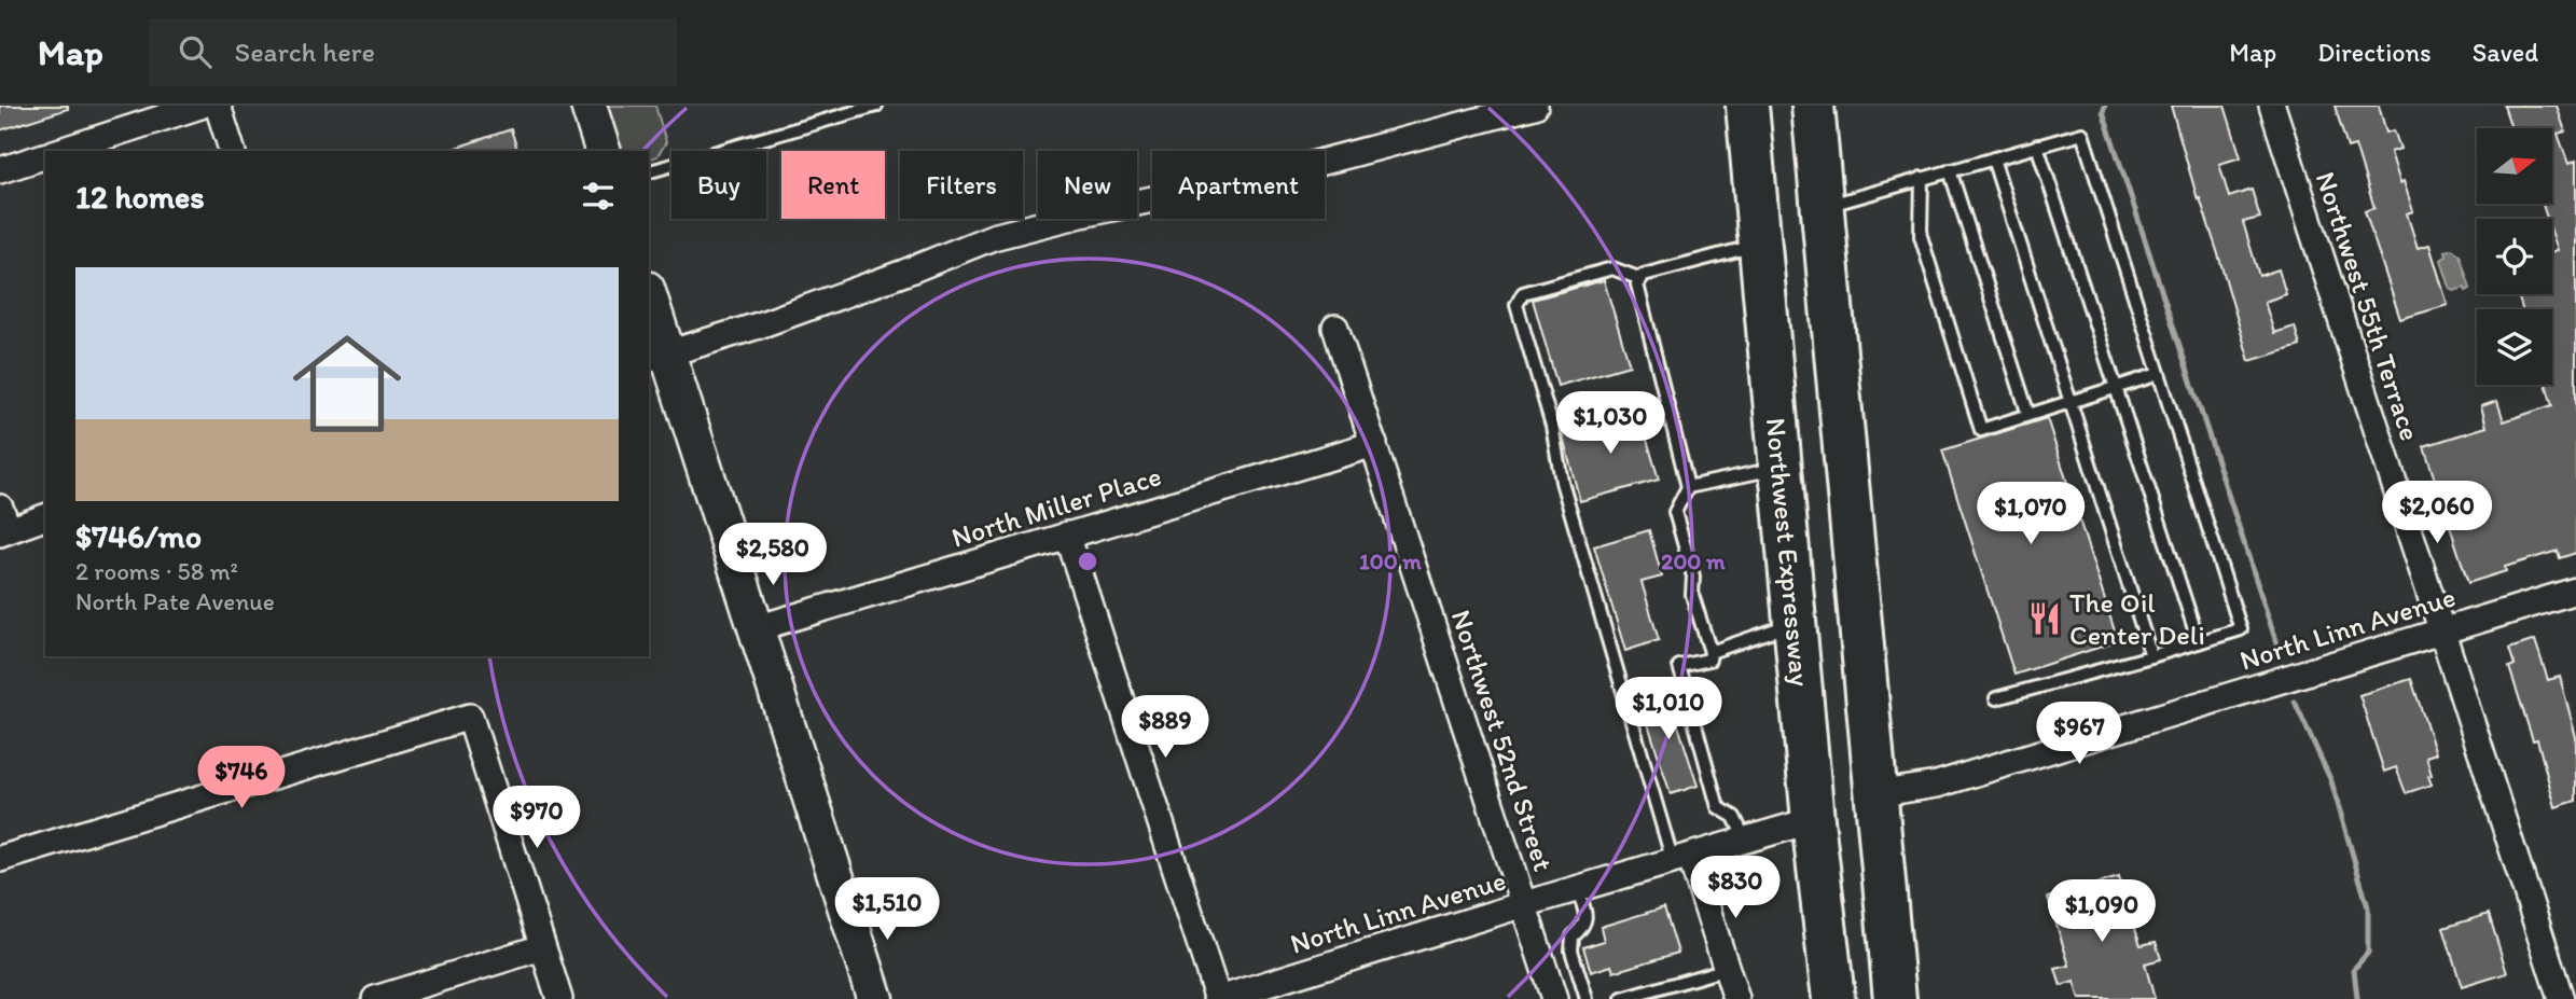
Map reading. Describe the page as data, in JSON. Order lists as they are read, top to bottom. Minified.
{"streets":{"highway":["Northwest Expressway"],"street":["Northwest 55th Terrace","North Miller Place","North Linn Avenue","Northwest 52nd Street"]},"crossings":[["Northwest 55th Terrace","North Linn Avenue"],["North Miller Place","Northwest 52nd Street"],["Northwest Expressway","North Linn Avenue"],["North Linn Avenue","Northwest 52nd Street"]],"places":{"restaurant":["The Oil Center Deli"]},"north":"right","page":{"header":"Map","search":"Search here","nav":["Map","Directions","Saved"],"chip":["Buy","Rent","Filters","New","Apartment"],"heading":"12 homes","list":[{"name":"$746/mo","note":"2 rooms · 58 m² · North Pate Avenue"}],"price":["$1,030","$2,060","$1,070","$2,580","$1,010","$889","$967","$746","$970","$830","$1,510","$1,090"]},"rings":["100 m","200 m"]}
